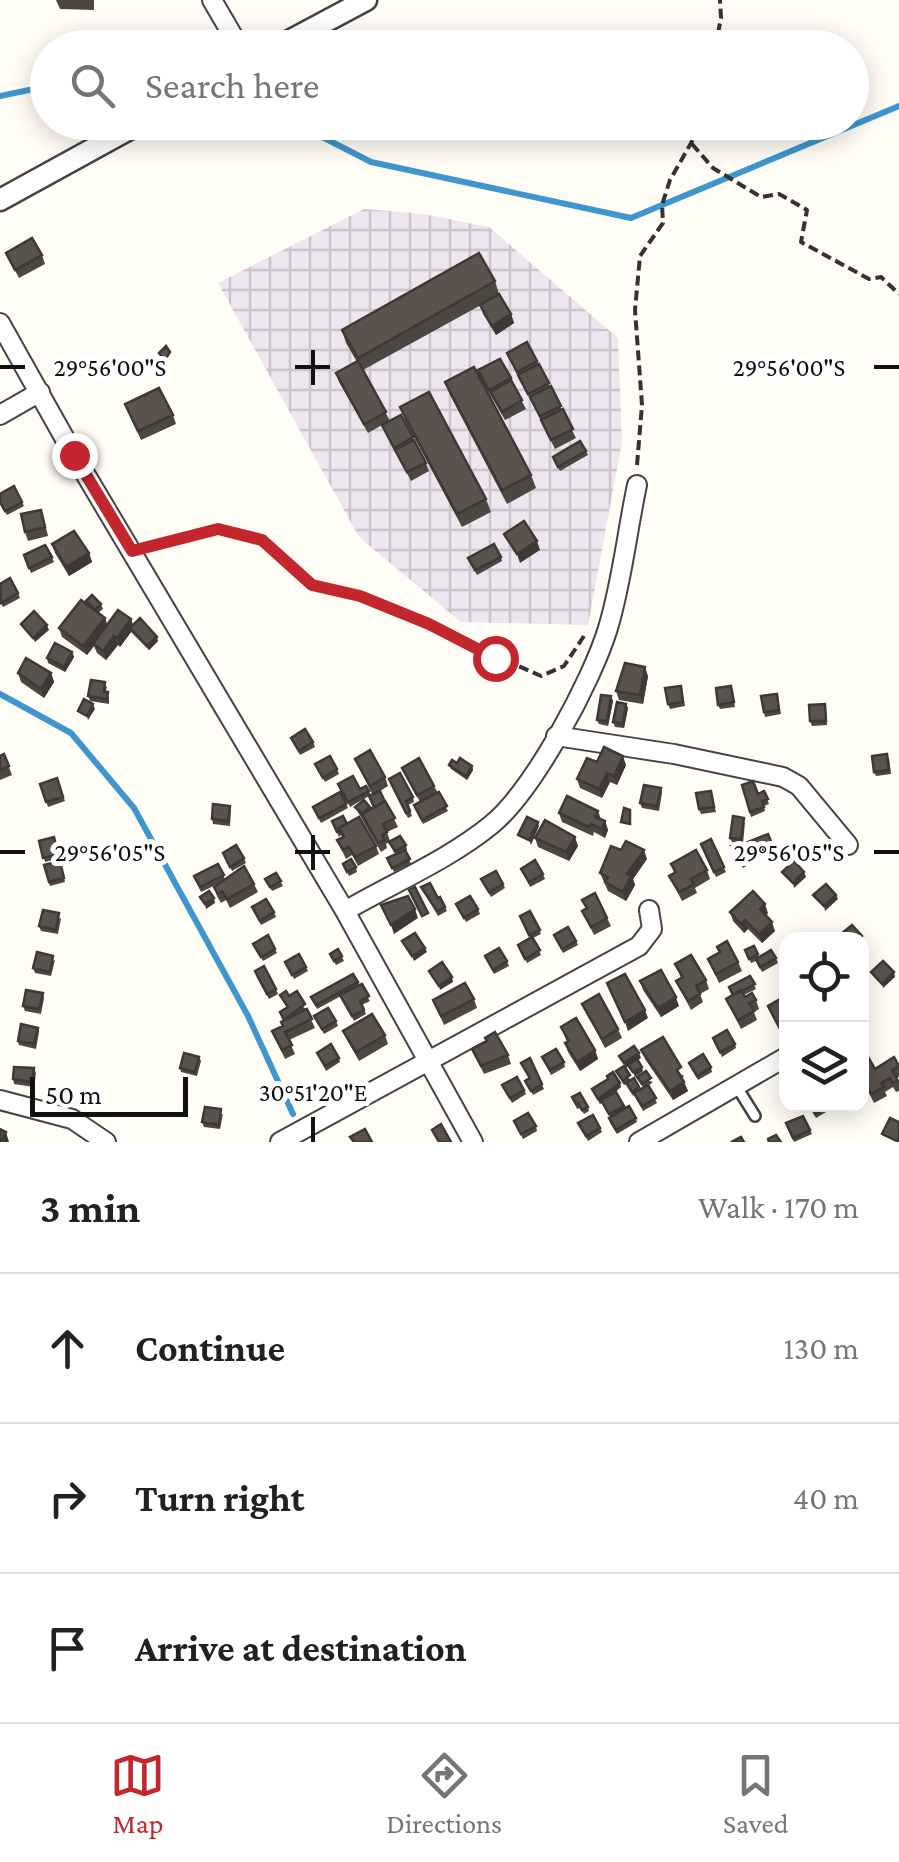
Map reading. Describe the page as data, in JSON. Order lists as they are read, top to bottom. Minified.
{"scale_bar":"50 m","page":{"search":"Search here","scale":"50 m","heading":["3 min","Walk · 170 m"],"list":[["Continue","130 m"],["Turn right","40 m"],"Arrive at destination"],"nav":["Map","Directions","Saved"]},"coordinates":["29°56'00\"S","29°56'05\"S","30°51'20\"E"]}
